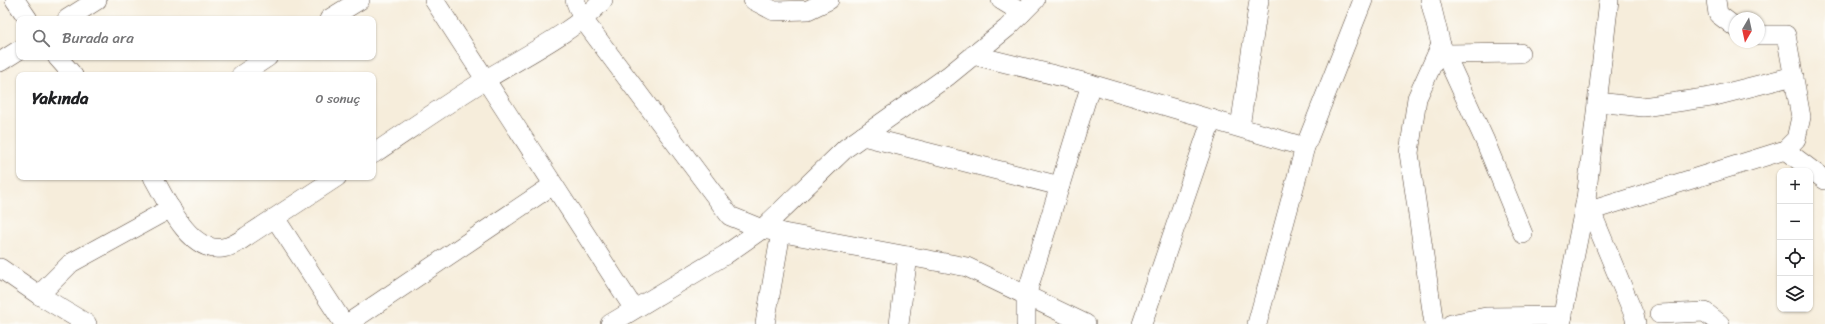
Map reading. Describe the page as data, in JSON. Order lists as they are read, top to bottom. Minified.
{"north":"bottom","page":{"search":"Burada ara","heading":["Yakında","0 sonuç"],"map_buttons":["+","−"]}}
